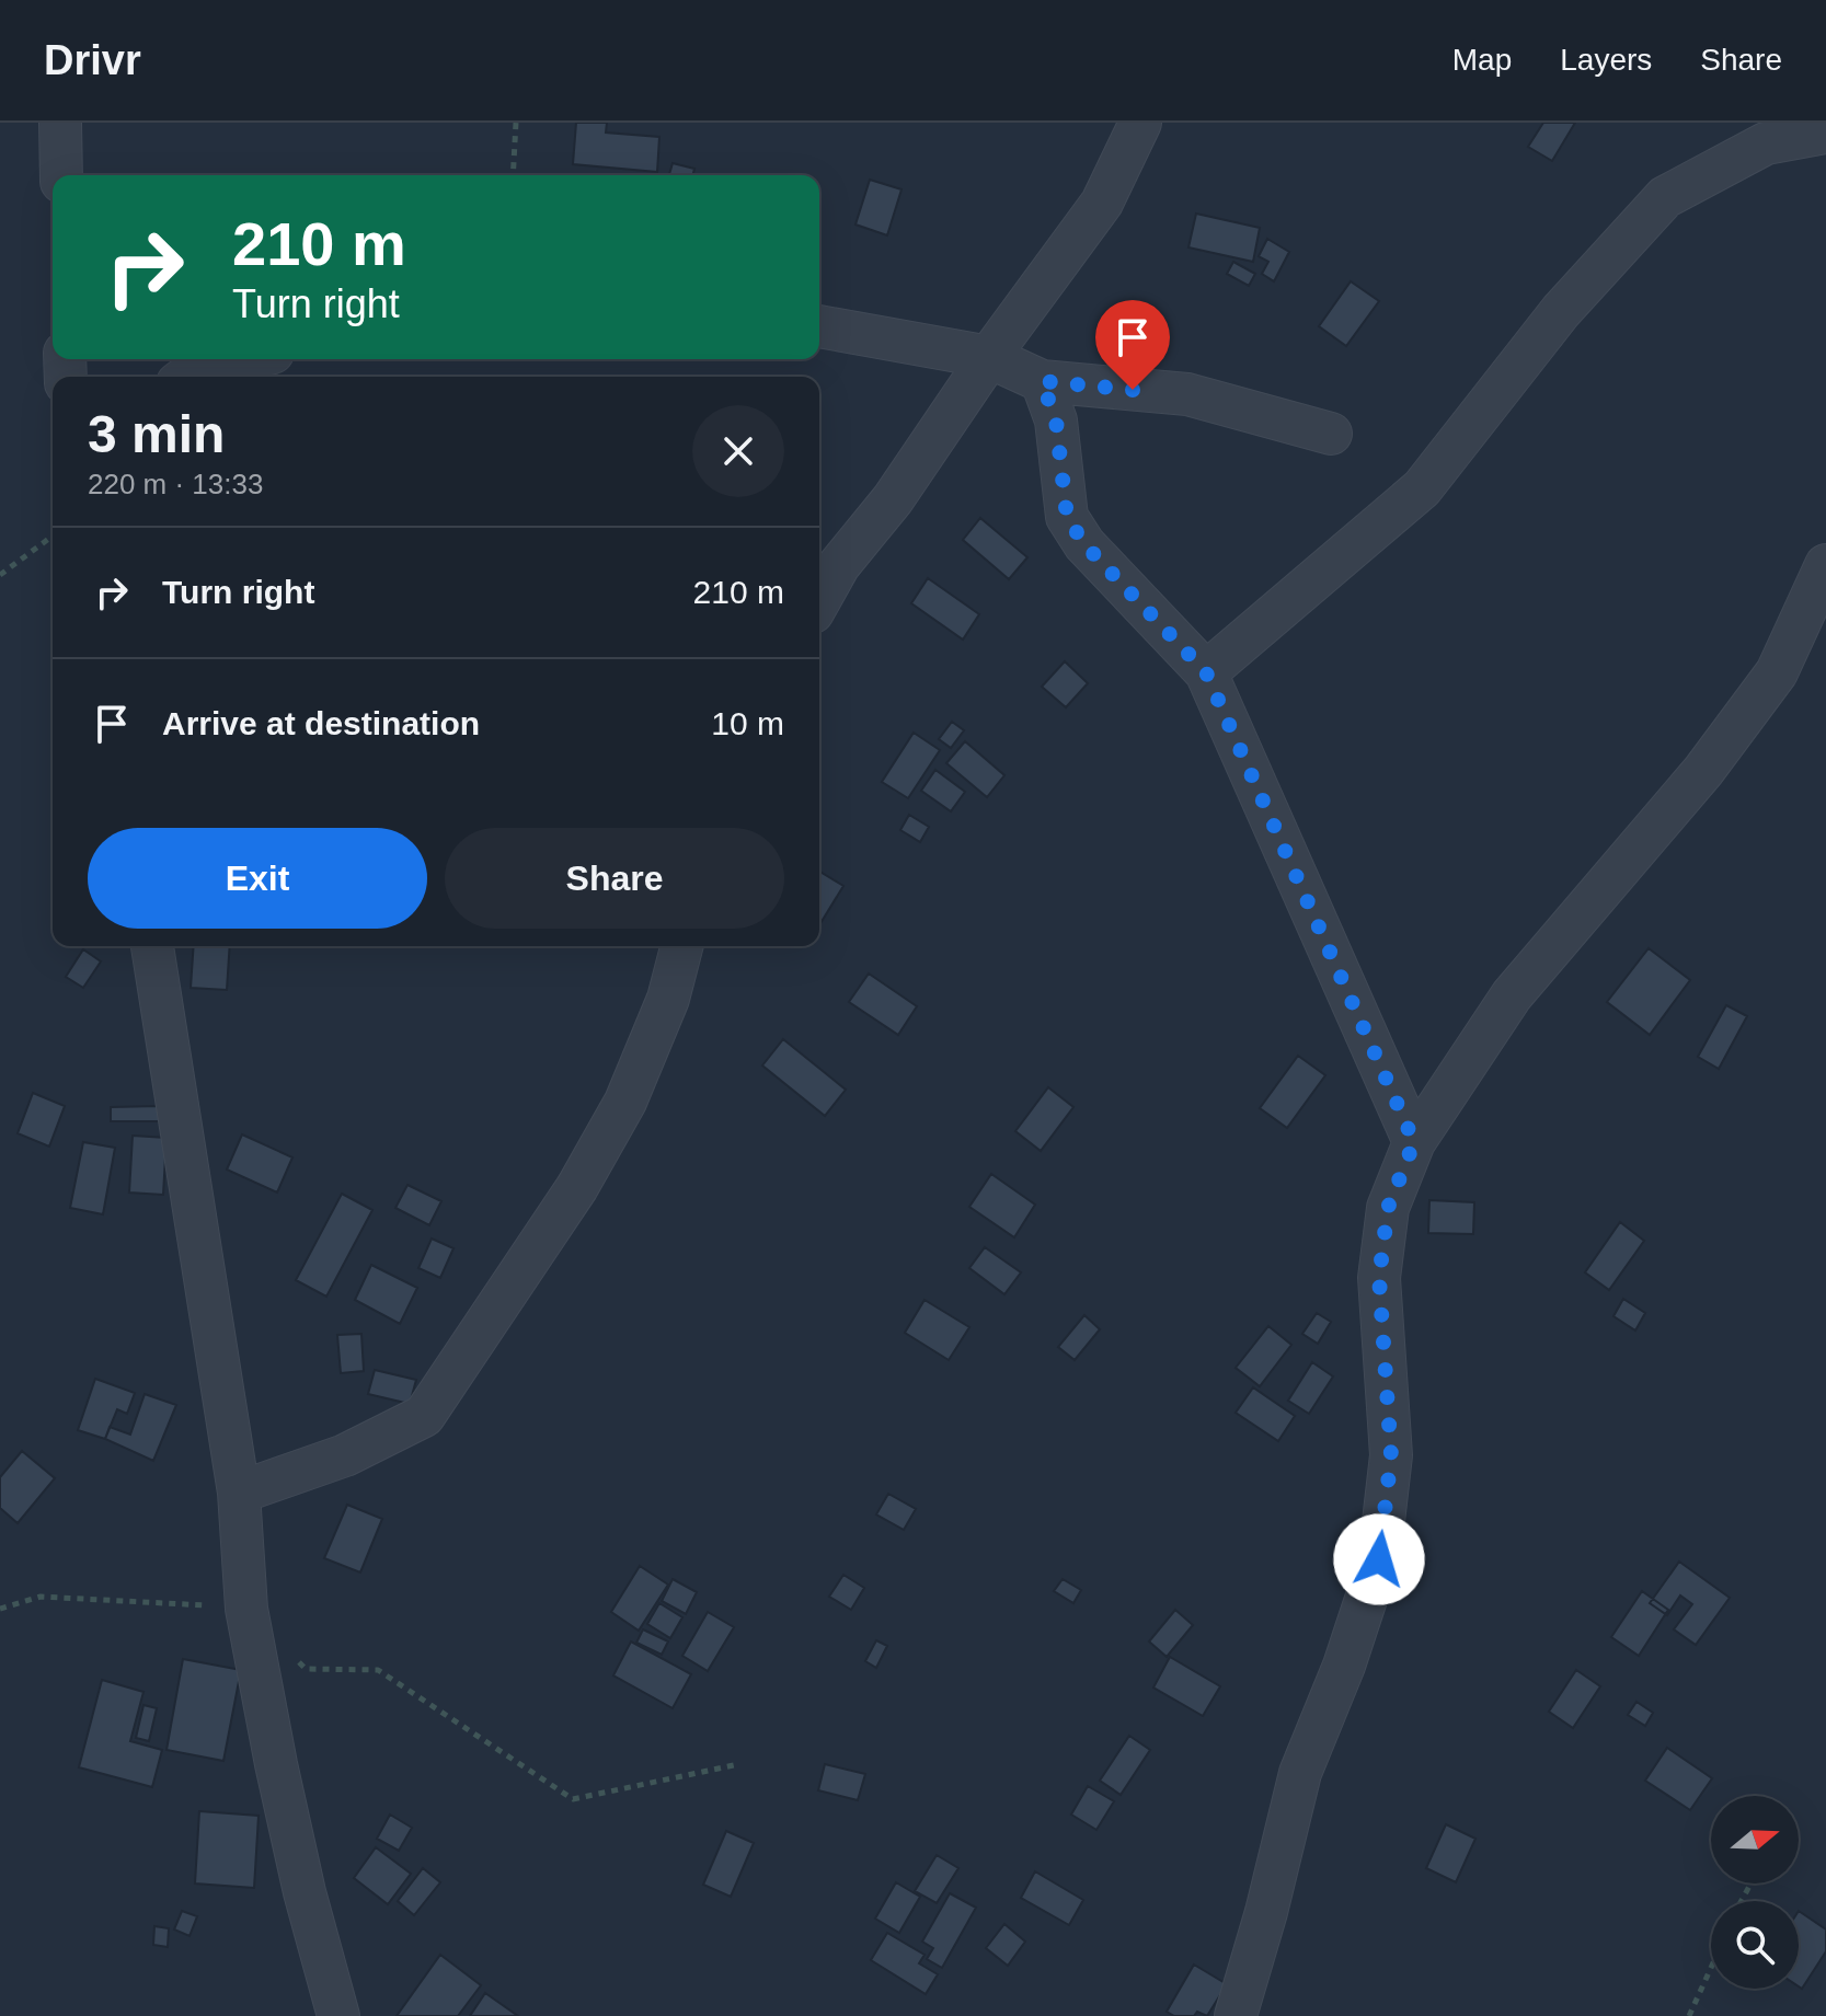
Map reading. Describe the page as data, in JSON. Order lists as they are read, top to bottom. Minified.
{"north":"right","page":{"header":"Drivr","nav":["Map","Layers","Share"],"turn":["210 m","Turn right"],"heading":["3 min","220 m · 13:33"],"list":[{"name":"Turn right","value":"210 m"},{"name":"Arrive at destination","value":"10 m"}],"buttons":["Exit","Share"]}}
